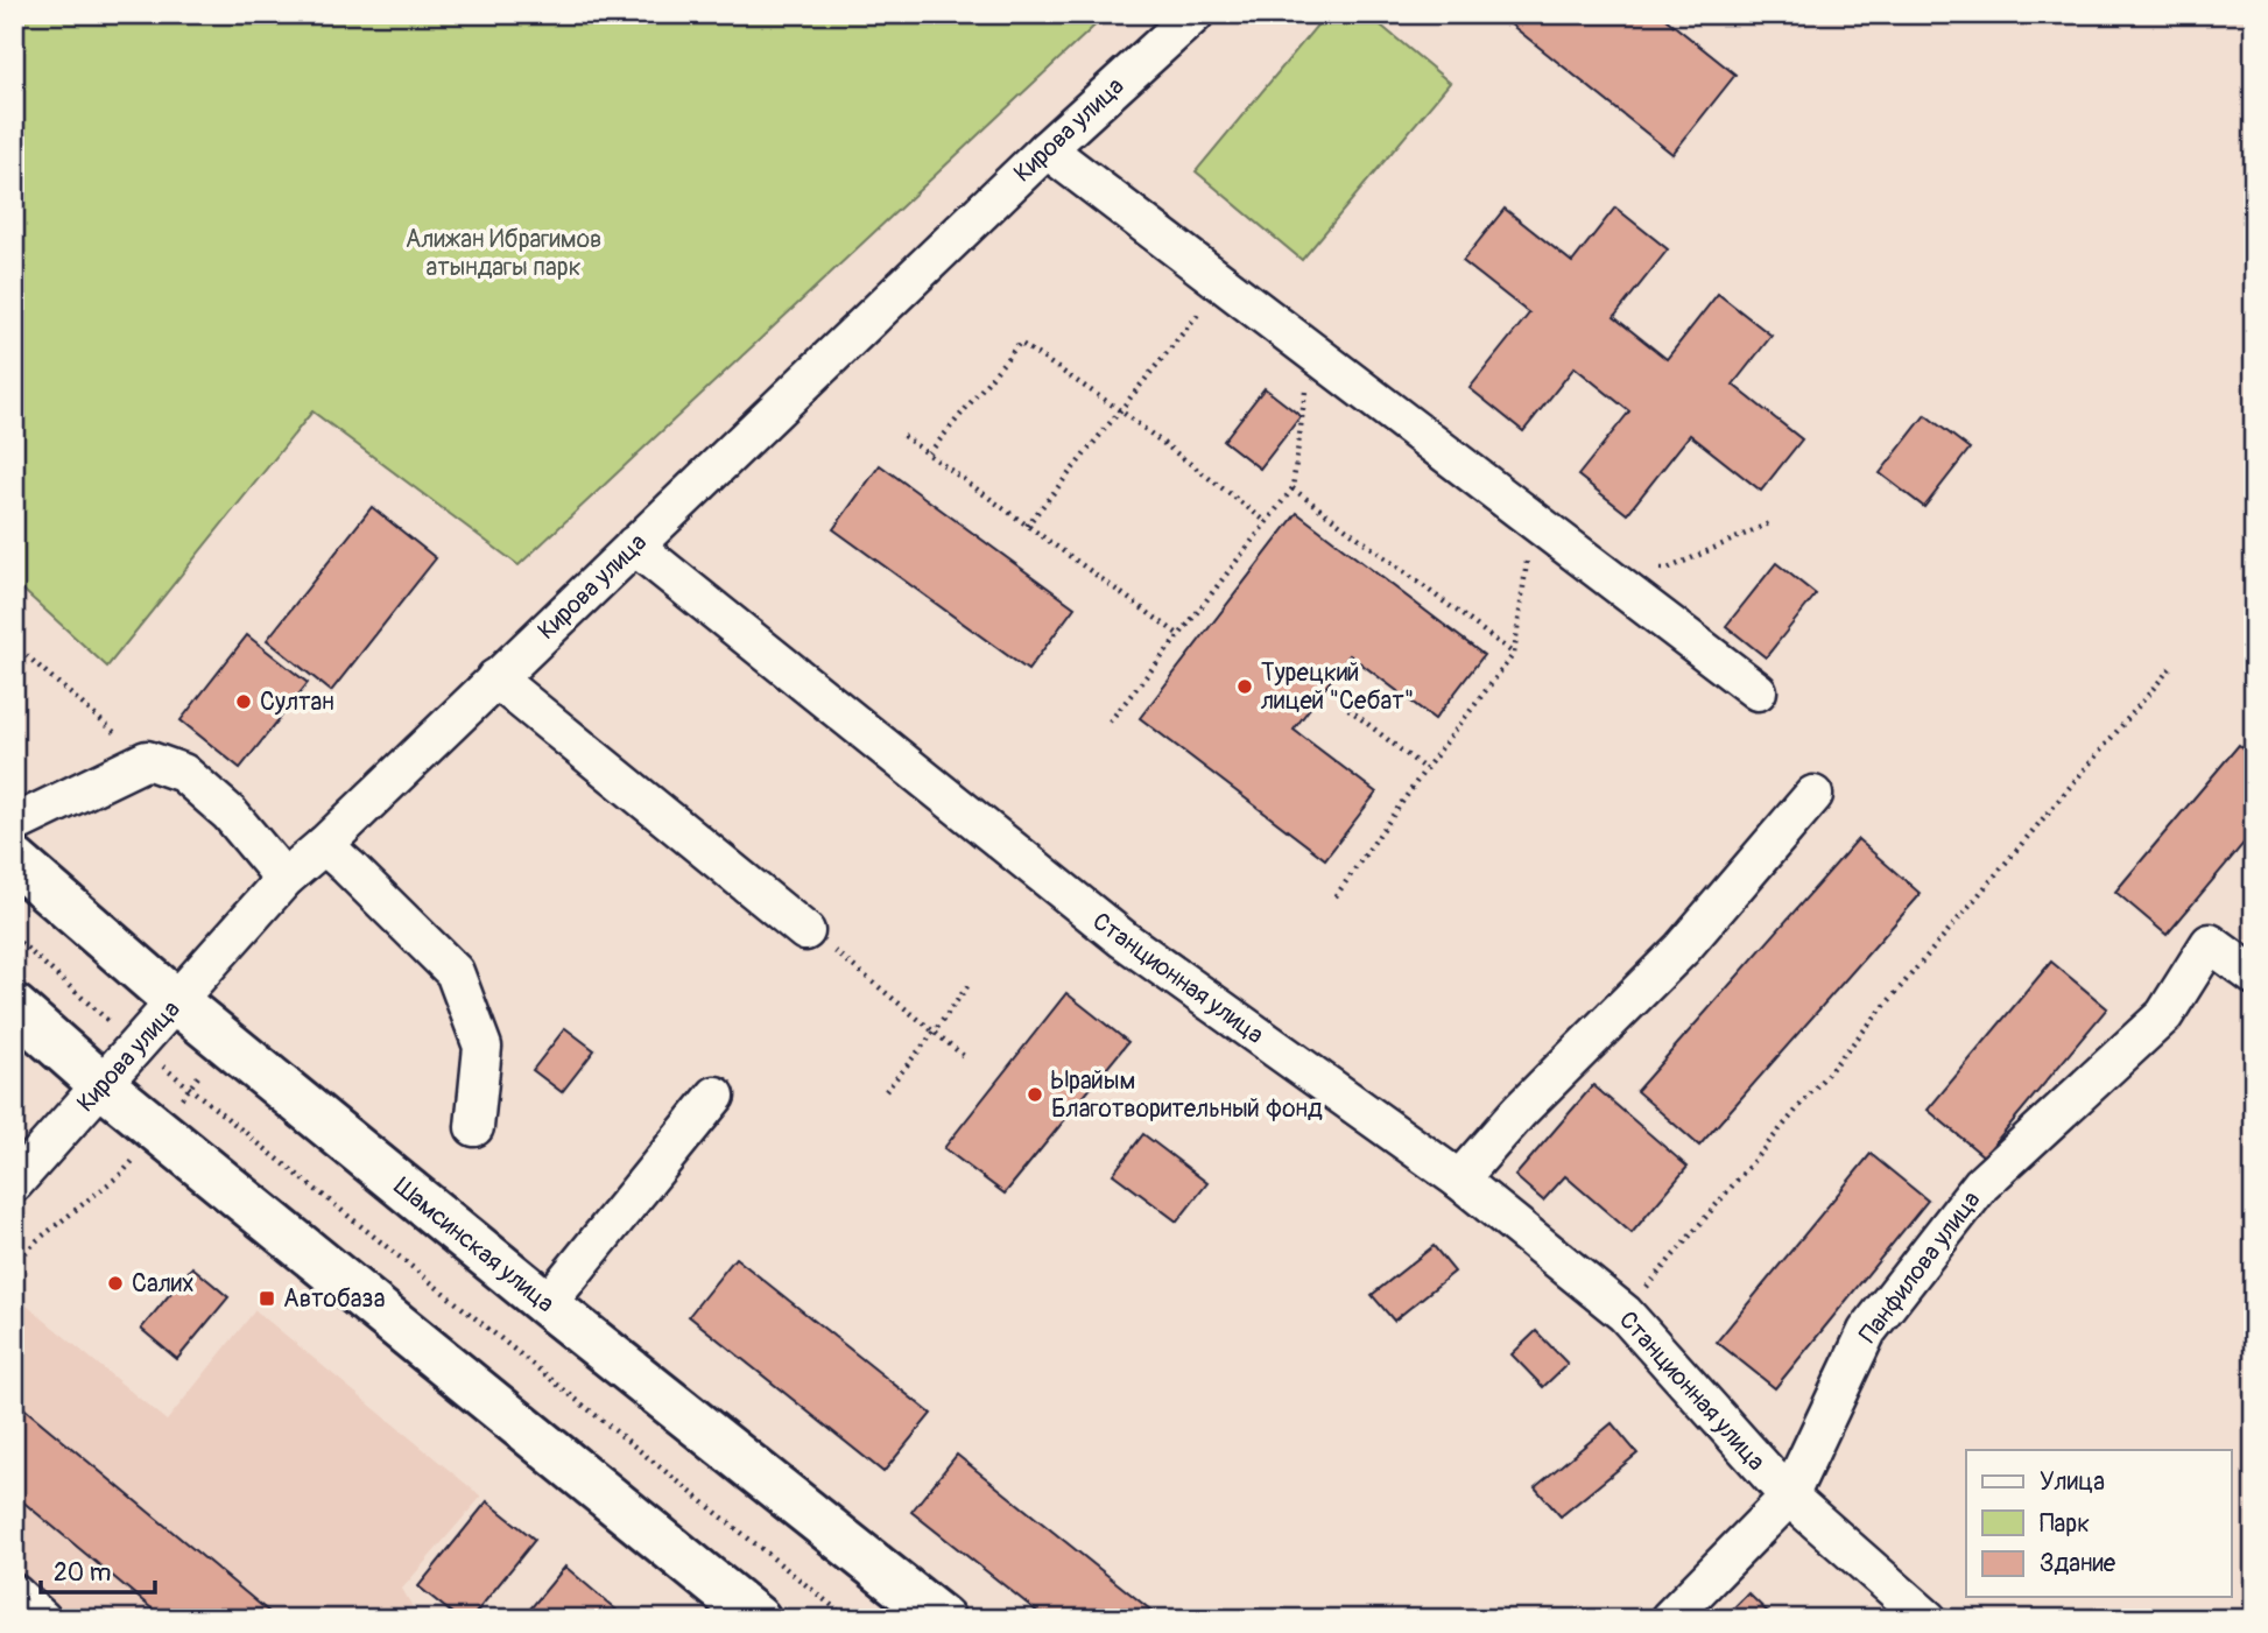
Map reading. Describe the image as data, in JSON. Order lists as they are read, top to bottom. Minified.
{"streets":{"main road":["Шамсинская улица"],"street":["Кирова улица","Станционная улица","Панфилова улица"]},"crossings":[["Кирова улица","Станционная улица"],["Кирова улица","Шамсинская улица"],["Станционная улица","Панфилова улица"]],"parks":["Алижан Ибрагимов атындагы парк"],"places":{"other":["Турецкий лицей \"Себат\"","Султан","Ырайым Благотворительный фонд","Салих"],"transit":["Автобаза"]},"legend":["Улица","Парк","Здание"],"scale_bar":"20 m"}
